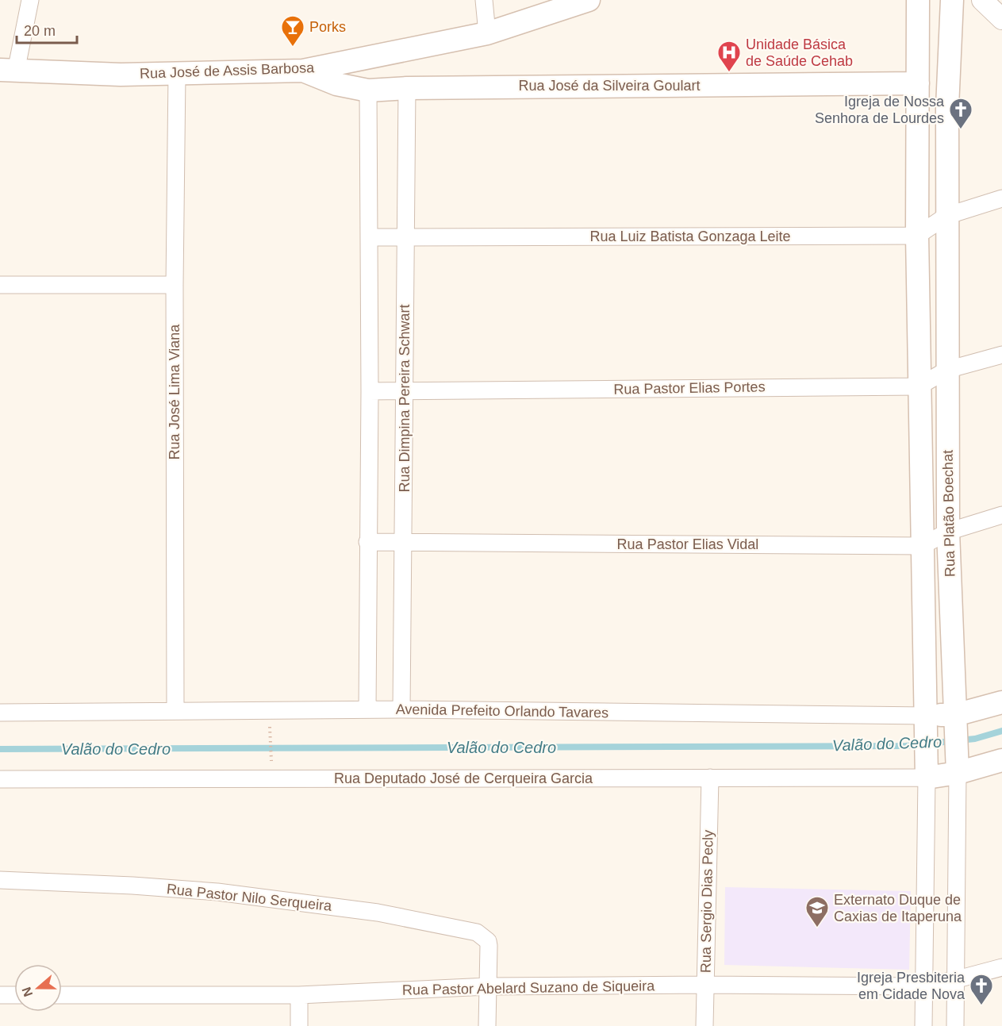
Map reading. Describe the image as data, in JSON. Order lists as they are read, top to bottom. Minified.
{"streets":{"main road":["Rua José de Assis Barbosa","Rua José da Silveira Goulart","Rua Platão Boechat","Avenida Prefeito Orlando Tavares"],"street":["Rua Luiz Batista Gonzaga Leite","Rua Pastor Elias Portes","Rua José Lima Viana","Rua Dimpina Pereira Schwart","Rua Pastor Elias Vidal","Rua Deputado José de Cerqueira Garcia","Rua Pastor Nilo Serqueira","Rua Sergio Dias Pecly","Rua Pastor Abelard Suzano de Siqueira"]},"crossings":[["Rua José de Assis Barbosa","Rua José da Silveira Goulart"],["Rua José de Assis Barbosa","Rua José Lima Viana"],["Rua José da Silveira Goulart","Rua Dimpina Pereira Schwart"],["Rua José da Silveira Goulart","Rua Platão Boechat"],["Rua Luiz Batista Gonzaga Leite","Rua Dimpina Pereira Schwart"],["Rua Luiz Batista Gonzaga Leite","Rua Platão Boechat"],["Rua Pastor Elias Portes","Rua Dimpina Pereira Schwart"],["Rua Pastor Elias Portes","Rua Platão Boechat"],["Rua José Lima Viana","Avenida Prefeito Orlando Tavares"],["Rua Dimpina Pereira Schwart","Rua Pastor Elias Vidal"],["Rua Dimpina Pereira Schwart","Avenida Prefeito Orlando Tavares"],["Rua Platão Boechat","Rua Pastor Elias Vidal"],["Rua Platão Boechat","Avenida Prefeito Orlando Tavares"],["Rua Platão Boechat","Rua Deputado José de Cerqueira Garcia"],["Rua Platão Boechat","Rua Pastor Abelard Suzano de Siqueira"],["Rua Deputado José de Cerqueira Garcia","Rua Sergio Dias Pecly"],["Rua Pastor Nilo Serqueira","Rua Pastor Abelard Suzano de Siqueira"],["Rua Sergio Dias Pecly","Rua Pastor Abelard Suzano de Siqueira"]],"water":["Valão do Cedro"],"places":{"bar":["Porks"],"hospital":["Unidade Básica de Saúde Cehab"],"church":["Igreja de Nossa Senhora de Lourdes","Igreja Presbiteria em Cidade Nova"],"school or university":["Externato Duque de Caxias de Itaperuna"]},"scale_bar":"20 m","north":"left"}
